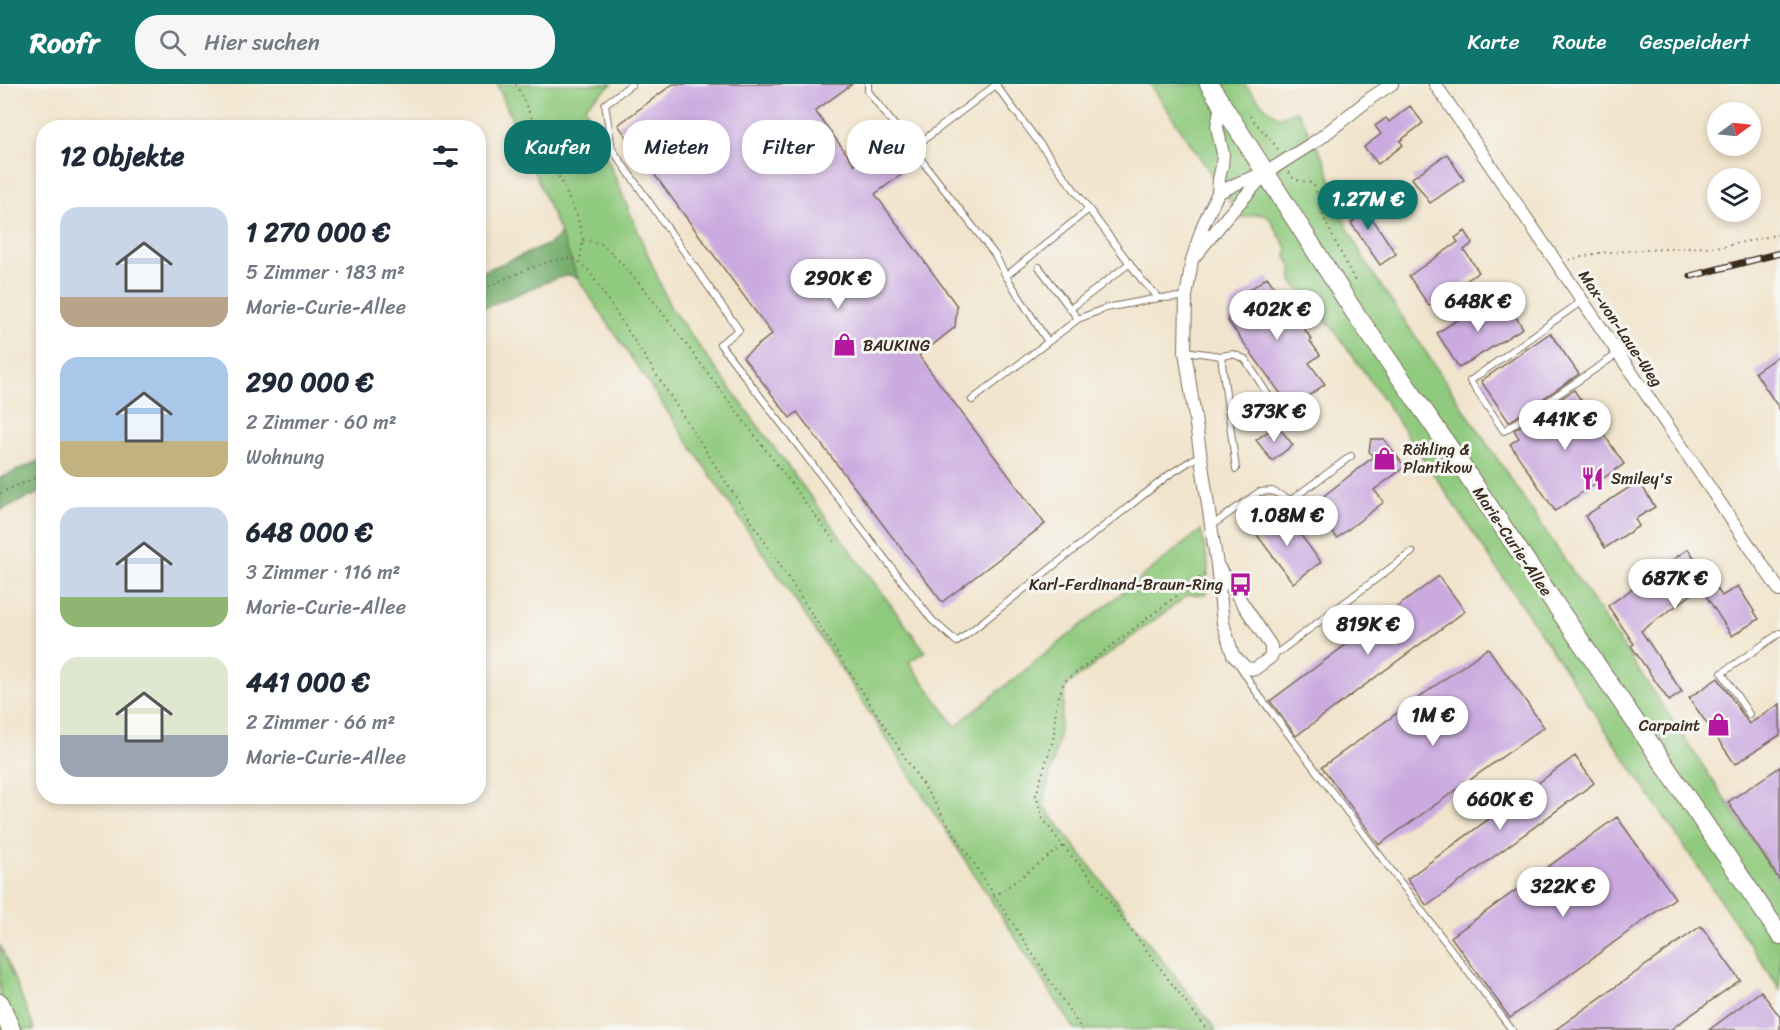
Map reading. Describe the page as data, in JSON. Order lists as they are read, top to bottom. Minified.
{"streets":{"main road":["Marie-Curie-Allee"],"street":["Max-von-Laue-Weg"]},"places":{"shop":["BAUKING","Röhling & Plantikow","Carpaint"],"restaurant":["Smiley's"],"bus stop":["Karl-Ferdinand-Braun-Ring"]},"north":"right","page":{"header":"Roofr","search":"Hier suchen","nav":["Karte","Route","Gespeichert"],"chip":["Kaufen","Mieten","Filter","Neu"],"heading":"12 Objekte","price":["1.27M €","290K €","648K €","402K €","373K €","441K €","1.08M €","687K €","819K €","1M €","660K €","322K €"],"list":[{"name":"1 270 000 €","note":"5 Zimmer · 183 m² · Marie-Curie-Allee"},{"name":"290 000 €","note":"2 Zimmer · 60 m² · Wohnung"},{"name":"648 000 €","note":"3 Zimmer · 116 m² · Marie-Curie-Allee"},{"name":"441 000 €","note":"2 Zimmer · 66 m² · Marie-Curie-Allee"}]}}
